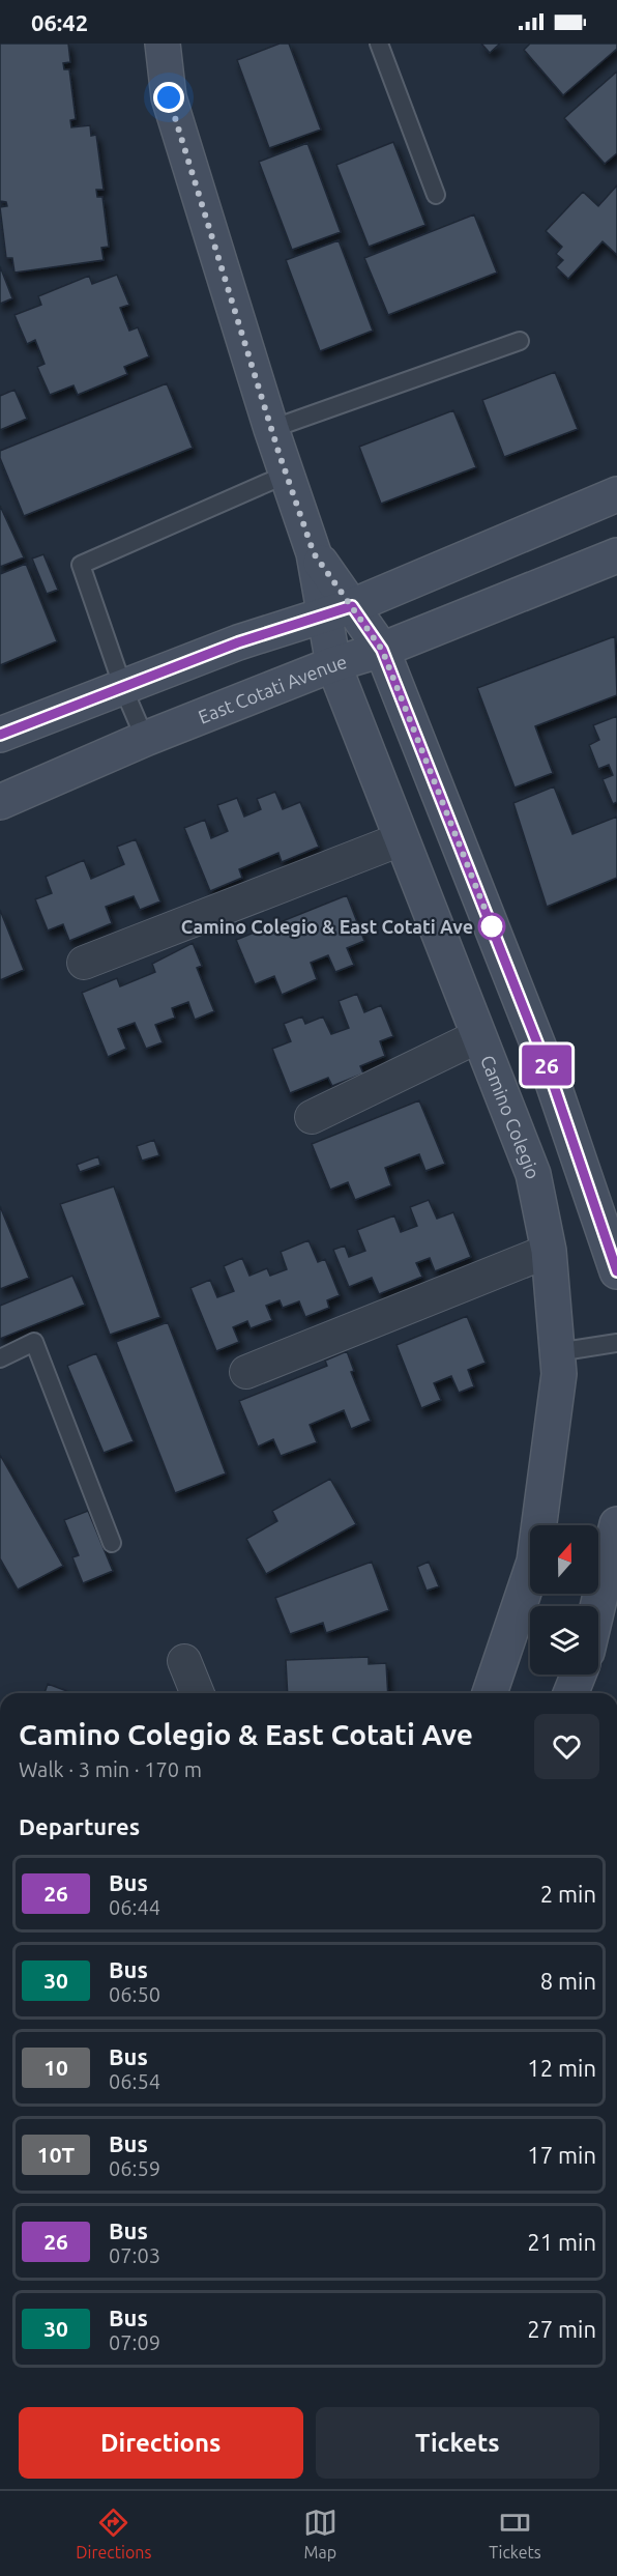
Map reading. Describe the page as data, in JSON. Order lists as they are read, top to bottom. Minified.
{"streets":{"street":["East Cotati Avenue","Camino Colegio"]},"crossings":[["East Cotati Avenue","Camino Colegio"]],"places":["Camino Colegio & East Cotati Ave"],"lines":["bus line 26"],"north":"top","page":{"status":"06:42","on_map":"26","heading":[["Camino Colegio & East Cotati Ave","Walk · 3 min · 170 m"],"Departures"],"list":[{"mark":"26","name":"Bus","note":"06:44","value":"2 min"},{"mark":"30","name":"Bus","note":"06:50","value":"8 min"},{"mark":"10","name":"Bus","note":"06:54","value":"12 min"},{"mark":"10T","name":"Bus","note":"06:59","value":"17 min"},{"mark":"26","name":"Bus","note":"07:03","value":"21 min"},{"mark":"30","name":"Bus","note":"07:09","value":"27 min"}],"buttons":["Directions","Tickets"],"tabs":["Directions","Map","Tickets"]}}
